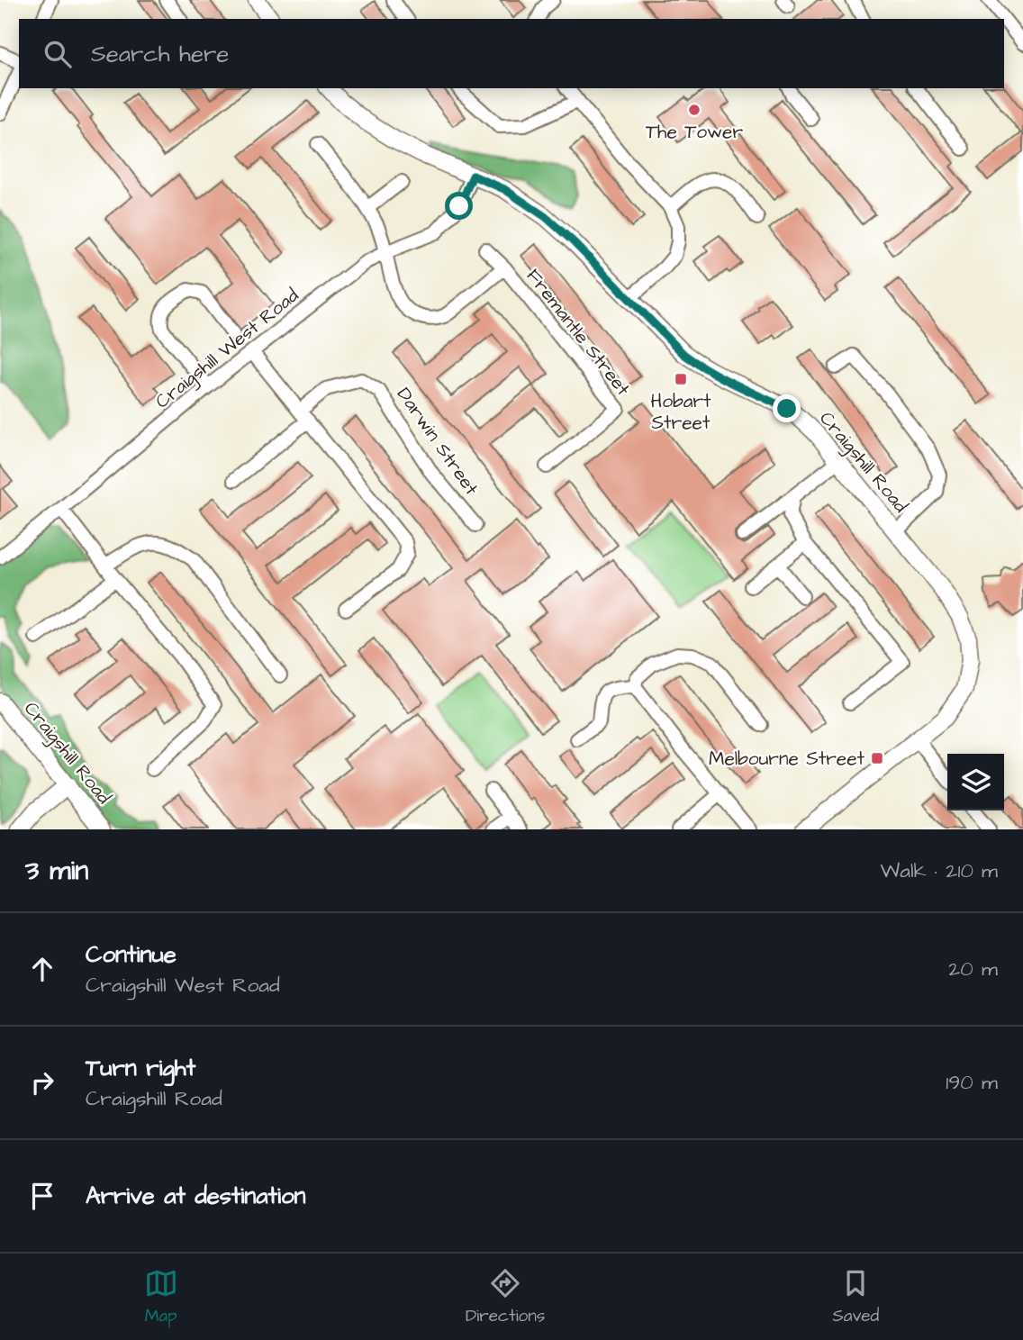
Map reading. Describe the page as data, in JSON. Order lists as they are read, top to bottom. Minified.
{"streets":{"street":["Fremantle Street","Craigshill West Road","Darwin Street","Craigshill Road"]},"crossings":[["Fremantle Street","Craigshill West Road"],["Craigshill West Road","Craigshill Road"]],"places":{"other":["The Tower"],"transit":["Hobart Street","Melbourne Street"]},"page":{"search":"Search here","heading":["3 min","Walk · 210 m"],"list":[["Continue","Craigshill West Road","20 m"],["Turn right","Craigshill Road","190 m"],"Arrive at destination"],"nav":["Map","Directions","Saved"]}}
